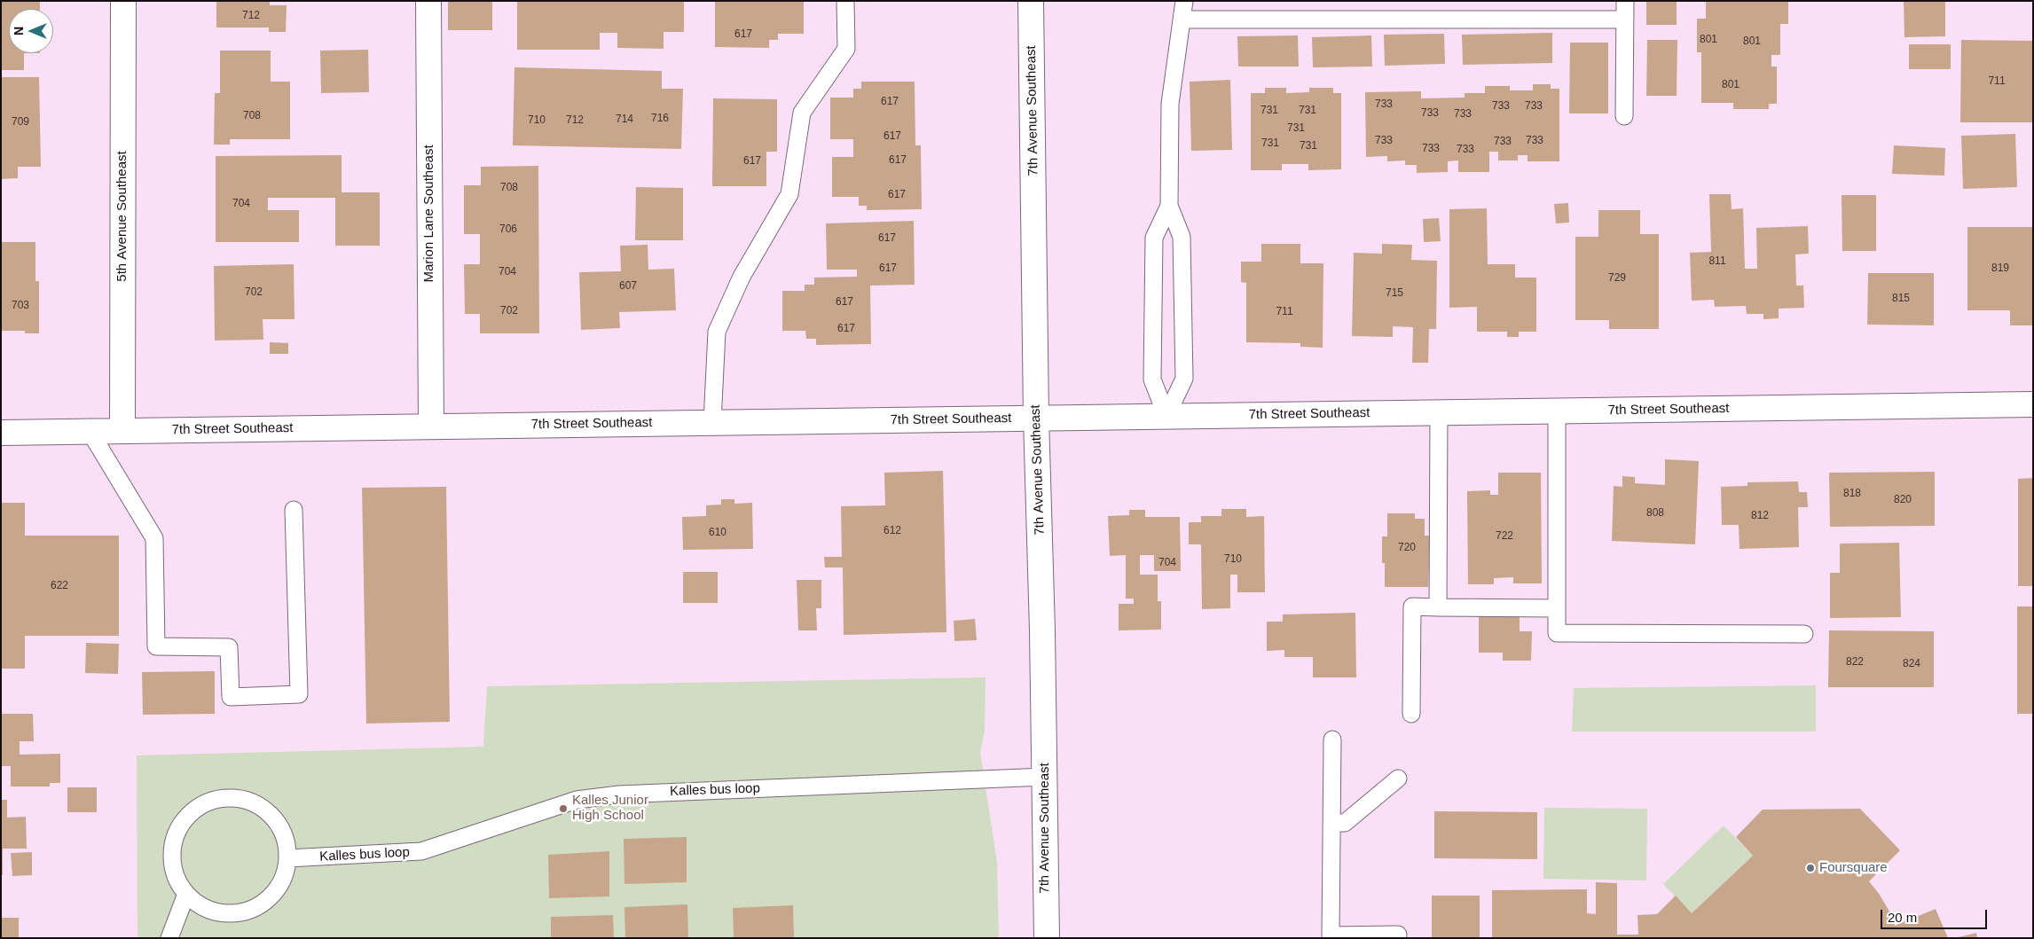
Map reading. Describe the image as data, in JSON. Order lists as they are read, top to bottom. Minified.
{"streets":{"street":["7th Avenue Southeast","Marion Lane Southeast","5th Avenue Southeast","7th Street Southeast"],"lane":["Kalles bus loop"]},"crossings":[["7th Avenue Southeast","7th Street Southeast"],["7th Avenue Southeast","Kalles bus loop"],["Marion Lane Southeast","7th Street Southeast"],["5th Avenue Southeast","7th Street Southeast"]],"places":["Kalles Junior High School","Foursquare"],"house_numbers":["712","617","801","801","711","801","617","733","733","733","731","731","733","733","708","716","714","710","712","709","731","617","733","733","733","731","731","733","733","617","617","708","617","704","706","617","811","617","819","704","729","607","702","715","815","617","703","702","711","617","818","820","808","812","612","610","722","720","710","704","622","822","824"],"scale_bar":"20 m","north":"left"}
